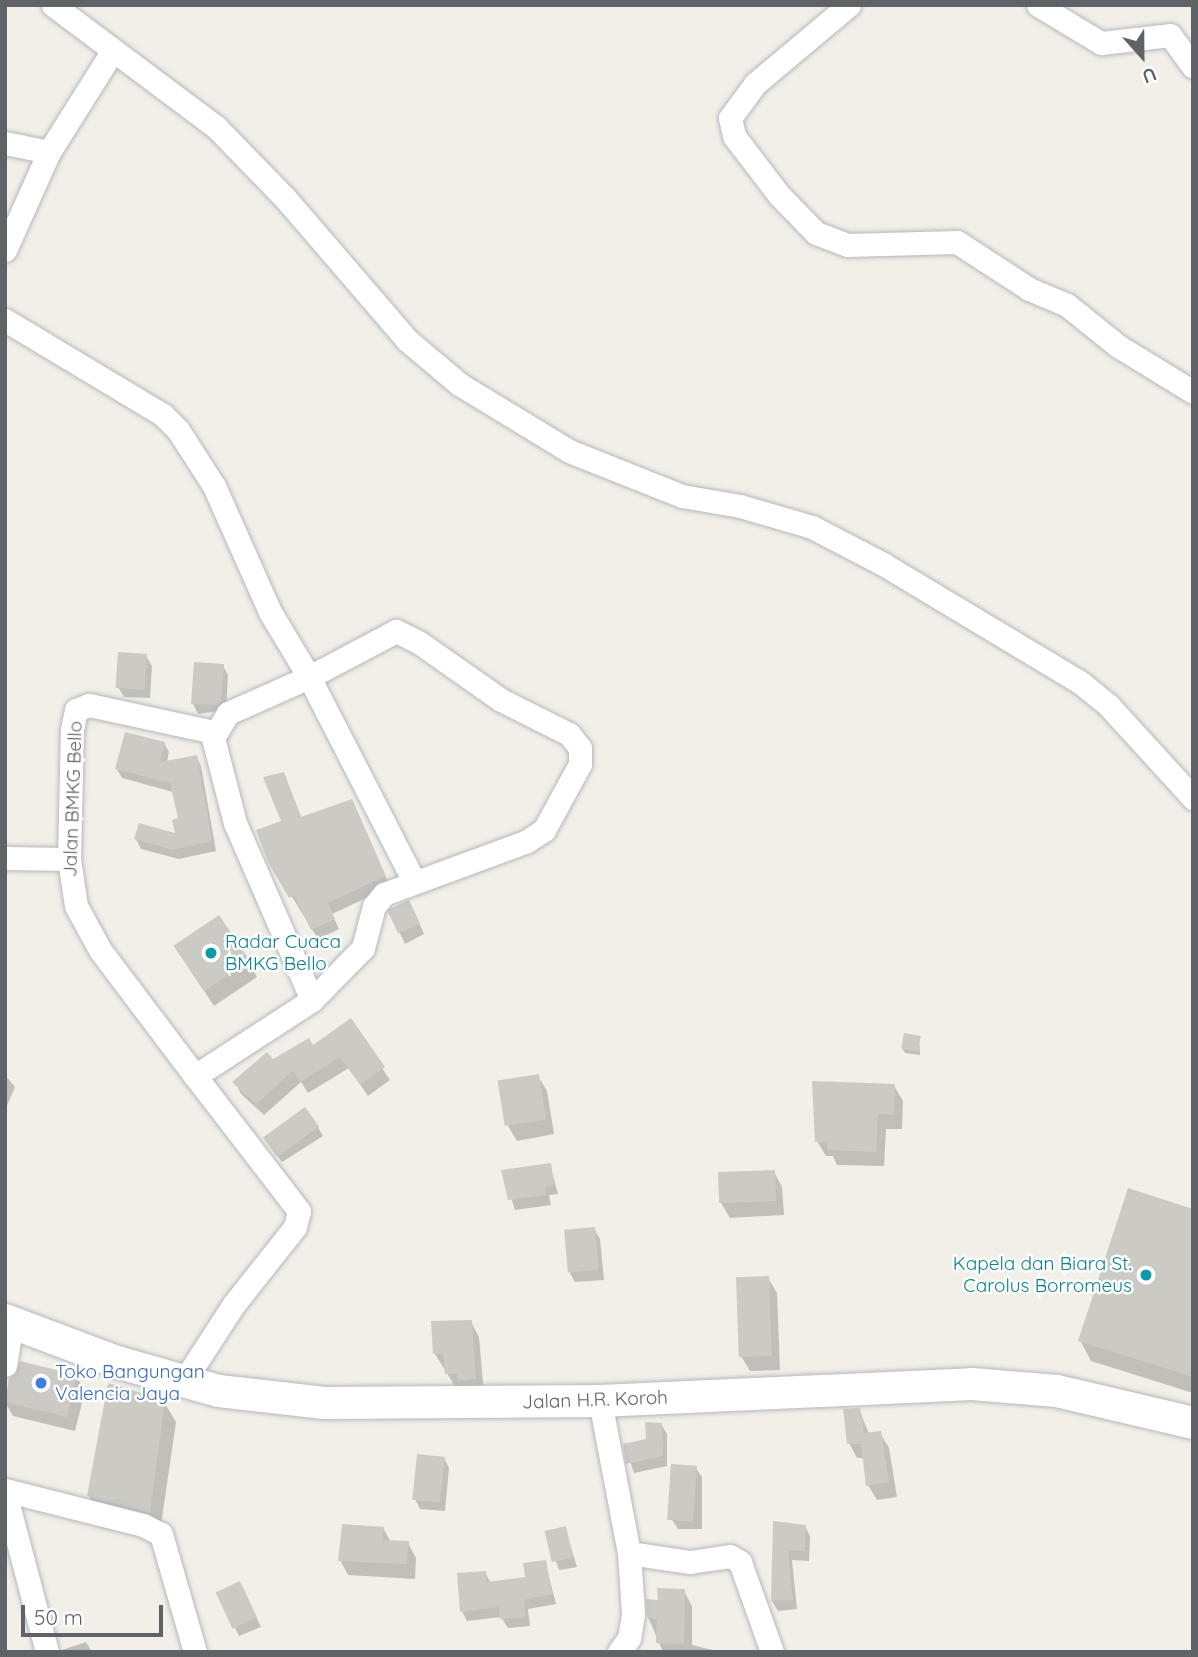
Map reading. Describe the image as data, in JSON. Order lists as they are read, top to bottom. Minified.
{"streets":{"main road":["Jalan H.R. Koroh"],"street":["Jalan BMKG Bello"]},"crossings":[["Jalan BMKG Bello","Jalan H.R. Koroh"]],"places":["Radar Cuaca BMKG Bello","Kapela dan Biara St. Carolus Borromeus","Toko Bangungan Valencia Jaya"],"scale_bar":"50 m","north":"bottom"}
